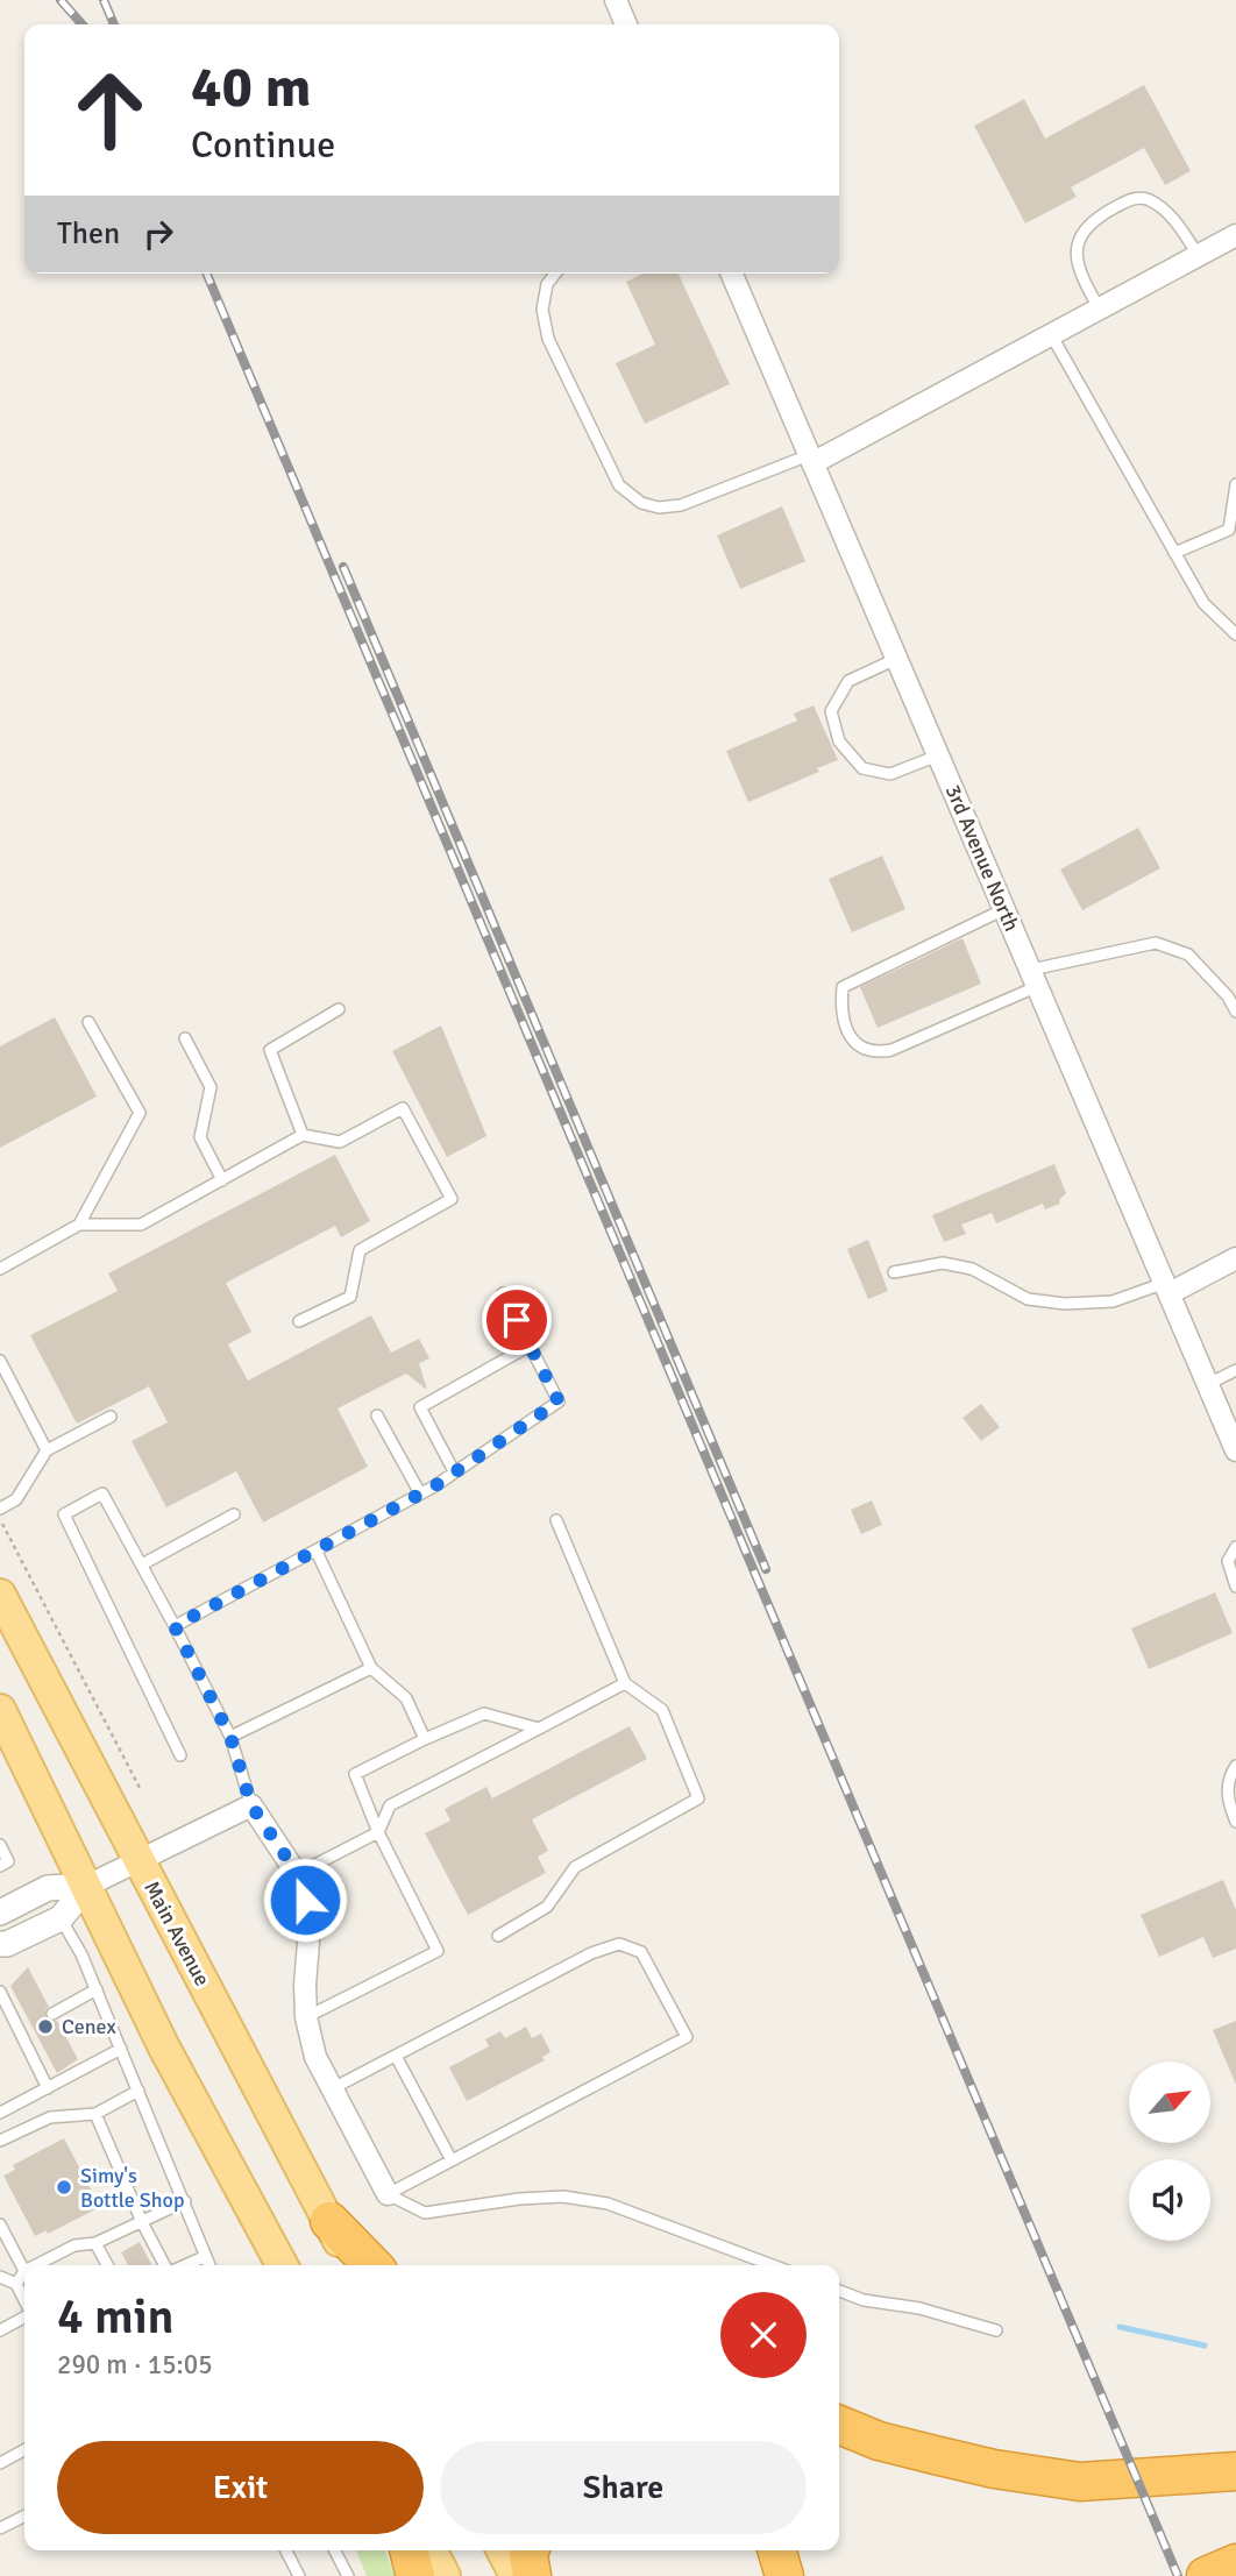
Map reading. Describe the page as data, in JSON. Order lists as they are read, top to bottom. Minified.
{"streets":{"main road":["Main Avenue"],"street":["3rd Avenue North"]},"places":["Cenex","Simy's Bottle Shop"],"north":"top right","page":{"turn":["40 m","Continue"],"then":"Then","heading":["4 min","290 m · 15:05"],"buttons":["Exit","Share"]}}
